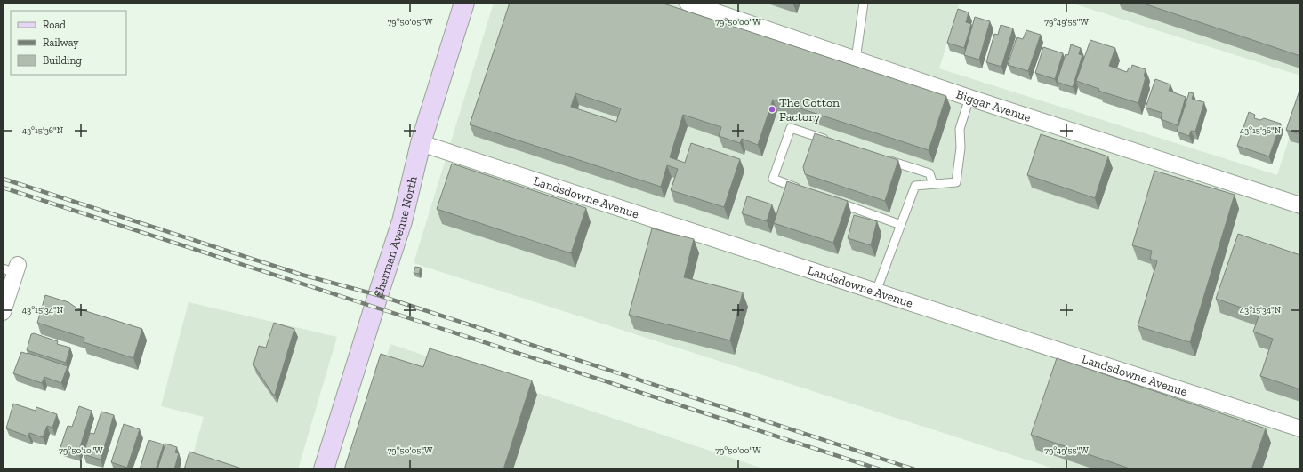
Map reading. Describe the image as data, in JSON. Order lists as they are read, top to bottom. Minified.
{"streets":{"main road":["Sherman Avenue North"],"street":["Biggar Avenue","Landsdowne Avenue"]},"crossings":[["Landsdowne Avenue","Sherman Avenue North"]],"places":["The Cotton Factory"],"legend":["Road","Railway","Building"],"coordinates":["79°50'05\"W","79°50'00\"W","79°49'55\"W","43°15'36\"N","43°15'34\"N","79°50'10\"W"]}
